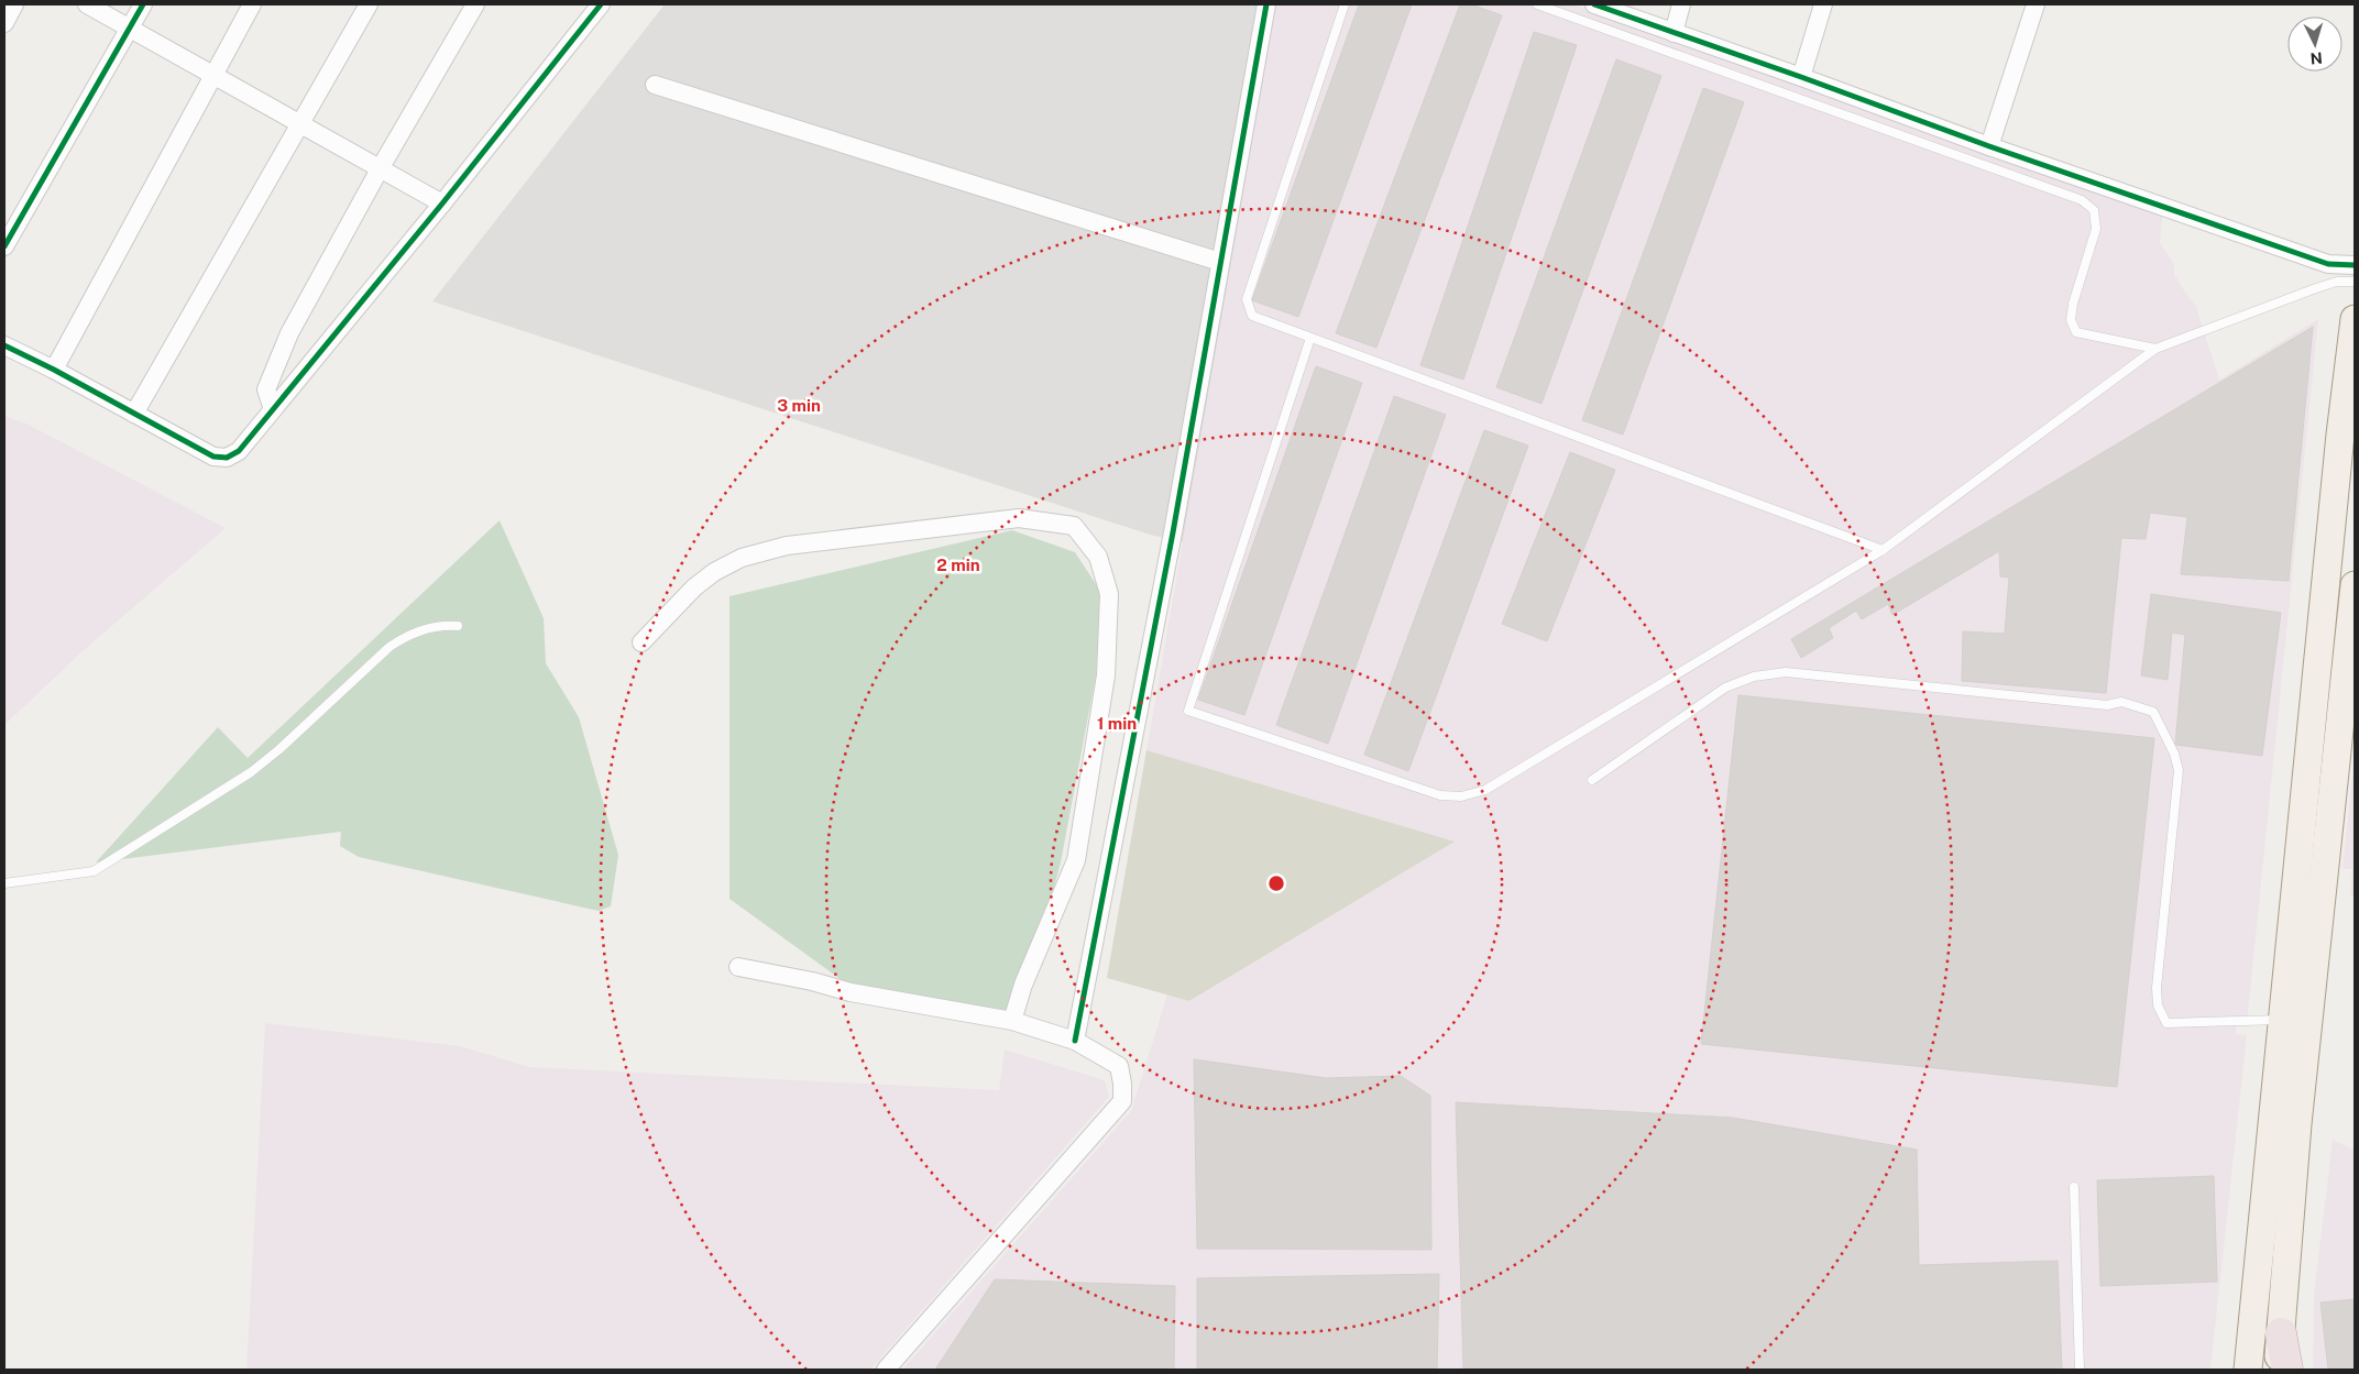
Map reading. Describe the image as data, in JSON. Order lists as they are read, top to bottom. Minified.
{"north":"bottom","rings":["3 min","2 min","1 min"]}
